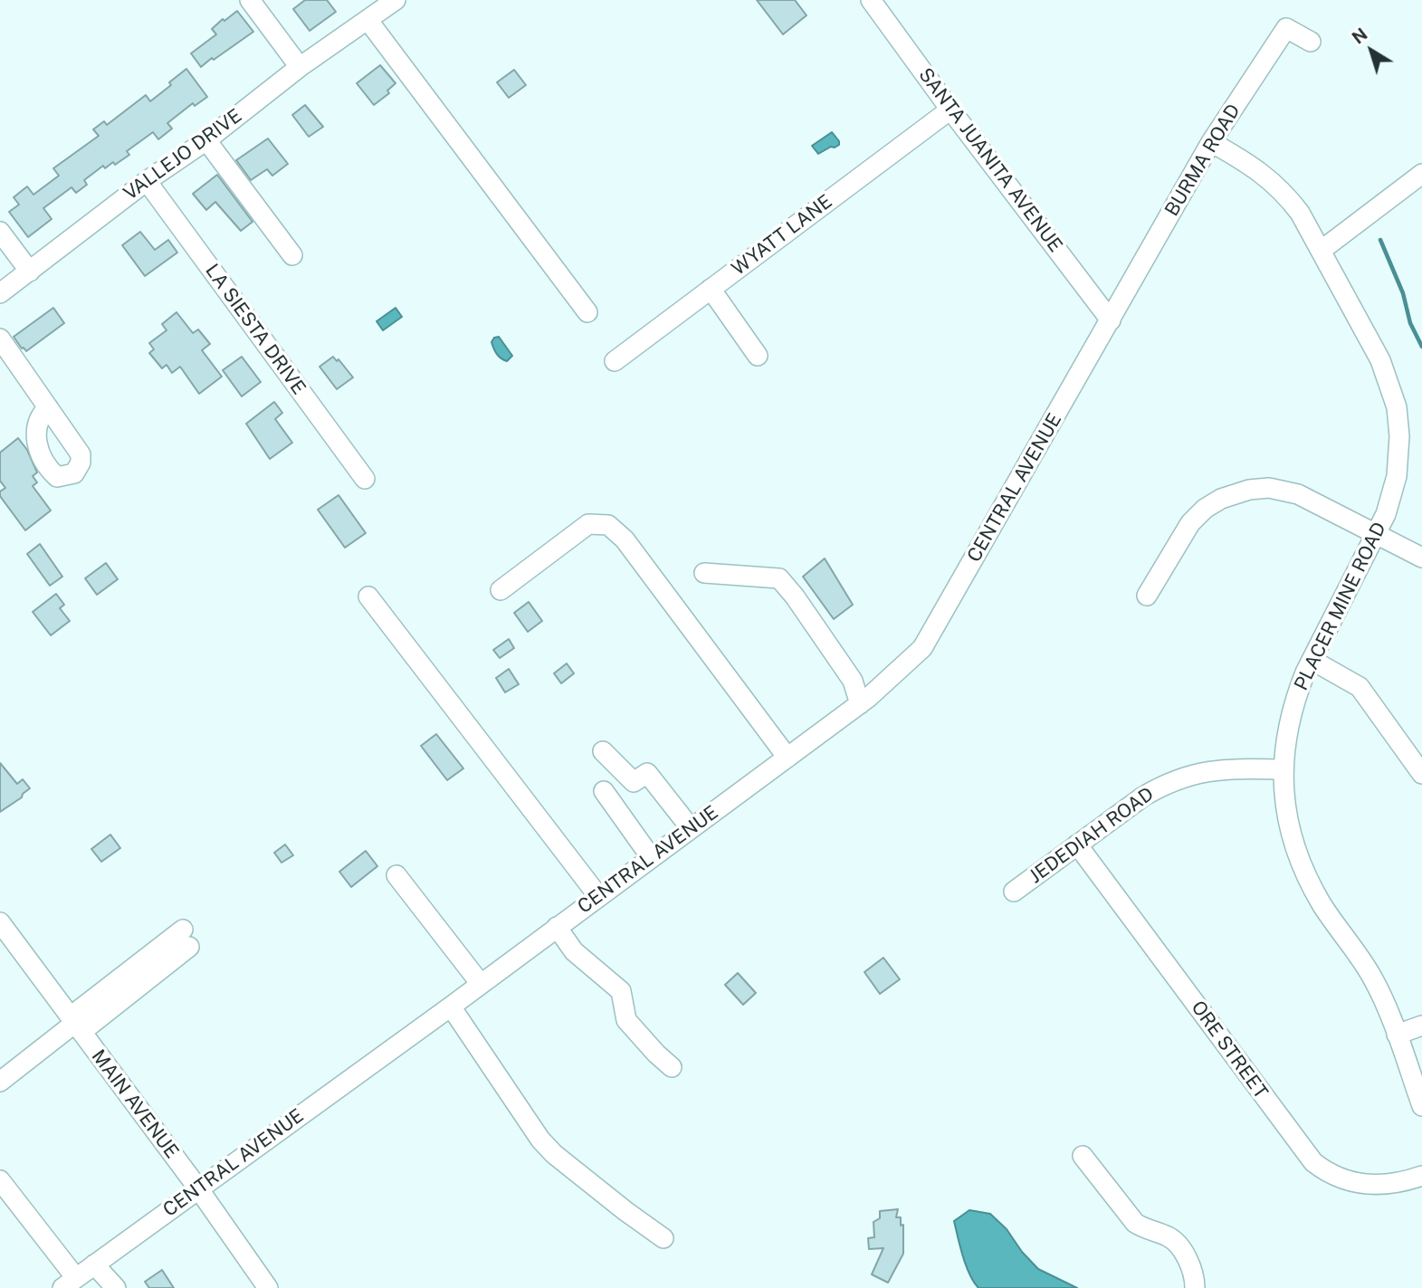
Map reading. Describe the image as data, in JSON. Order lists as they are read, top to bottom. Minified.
{"streets":{"street":["VALLEJO DRIVE","SANTA JUANITA AVENUE","BURMA ROAD","WYATT LANE","LA SIESTA DRIVE","CENTRAL AVENUE","PLACER MINE ROAD","JEDEDIAH ROAD","ORE STREET","MAIN AVENUE"]},"crossings":[["VALLEJO DRIVE","LA SIESTA DRIVE"],["SANTA JUANITA AVENUE","BURMA ROAD"],["SANTA JUANITA AVENUE","WYATT LANE"],["SANTA JUANITA AVENUE","CENTRAL AVENUE"],["BURMA ROAD","CENTRAL AVENUE"],["BURMA ROAD","PLACER MINE ROAD"],["CENTRAL AVENUE","MAIN AVENUE"],["PLACER MINE ROAD","JEDEDIAH ROAD"],["JEDEDIAH ROAD","ORE STREET"]],"north":"top left"}
